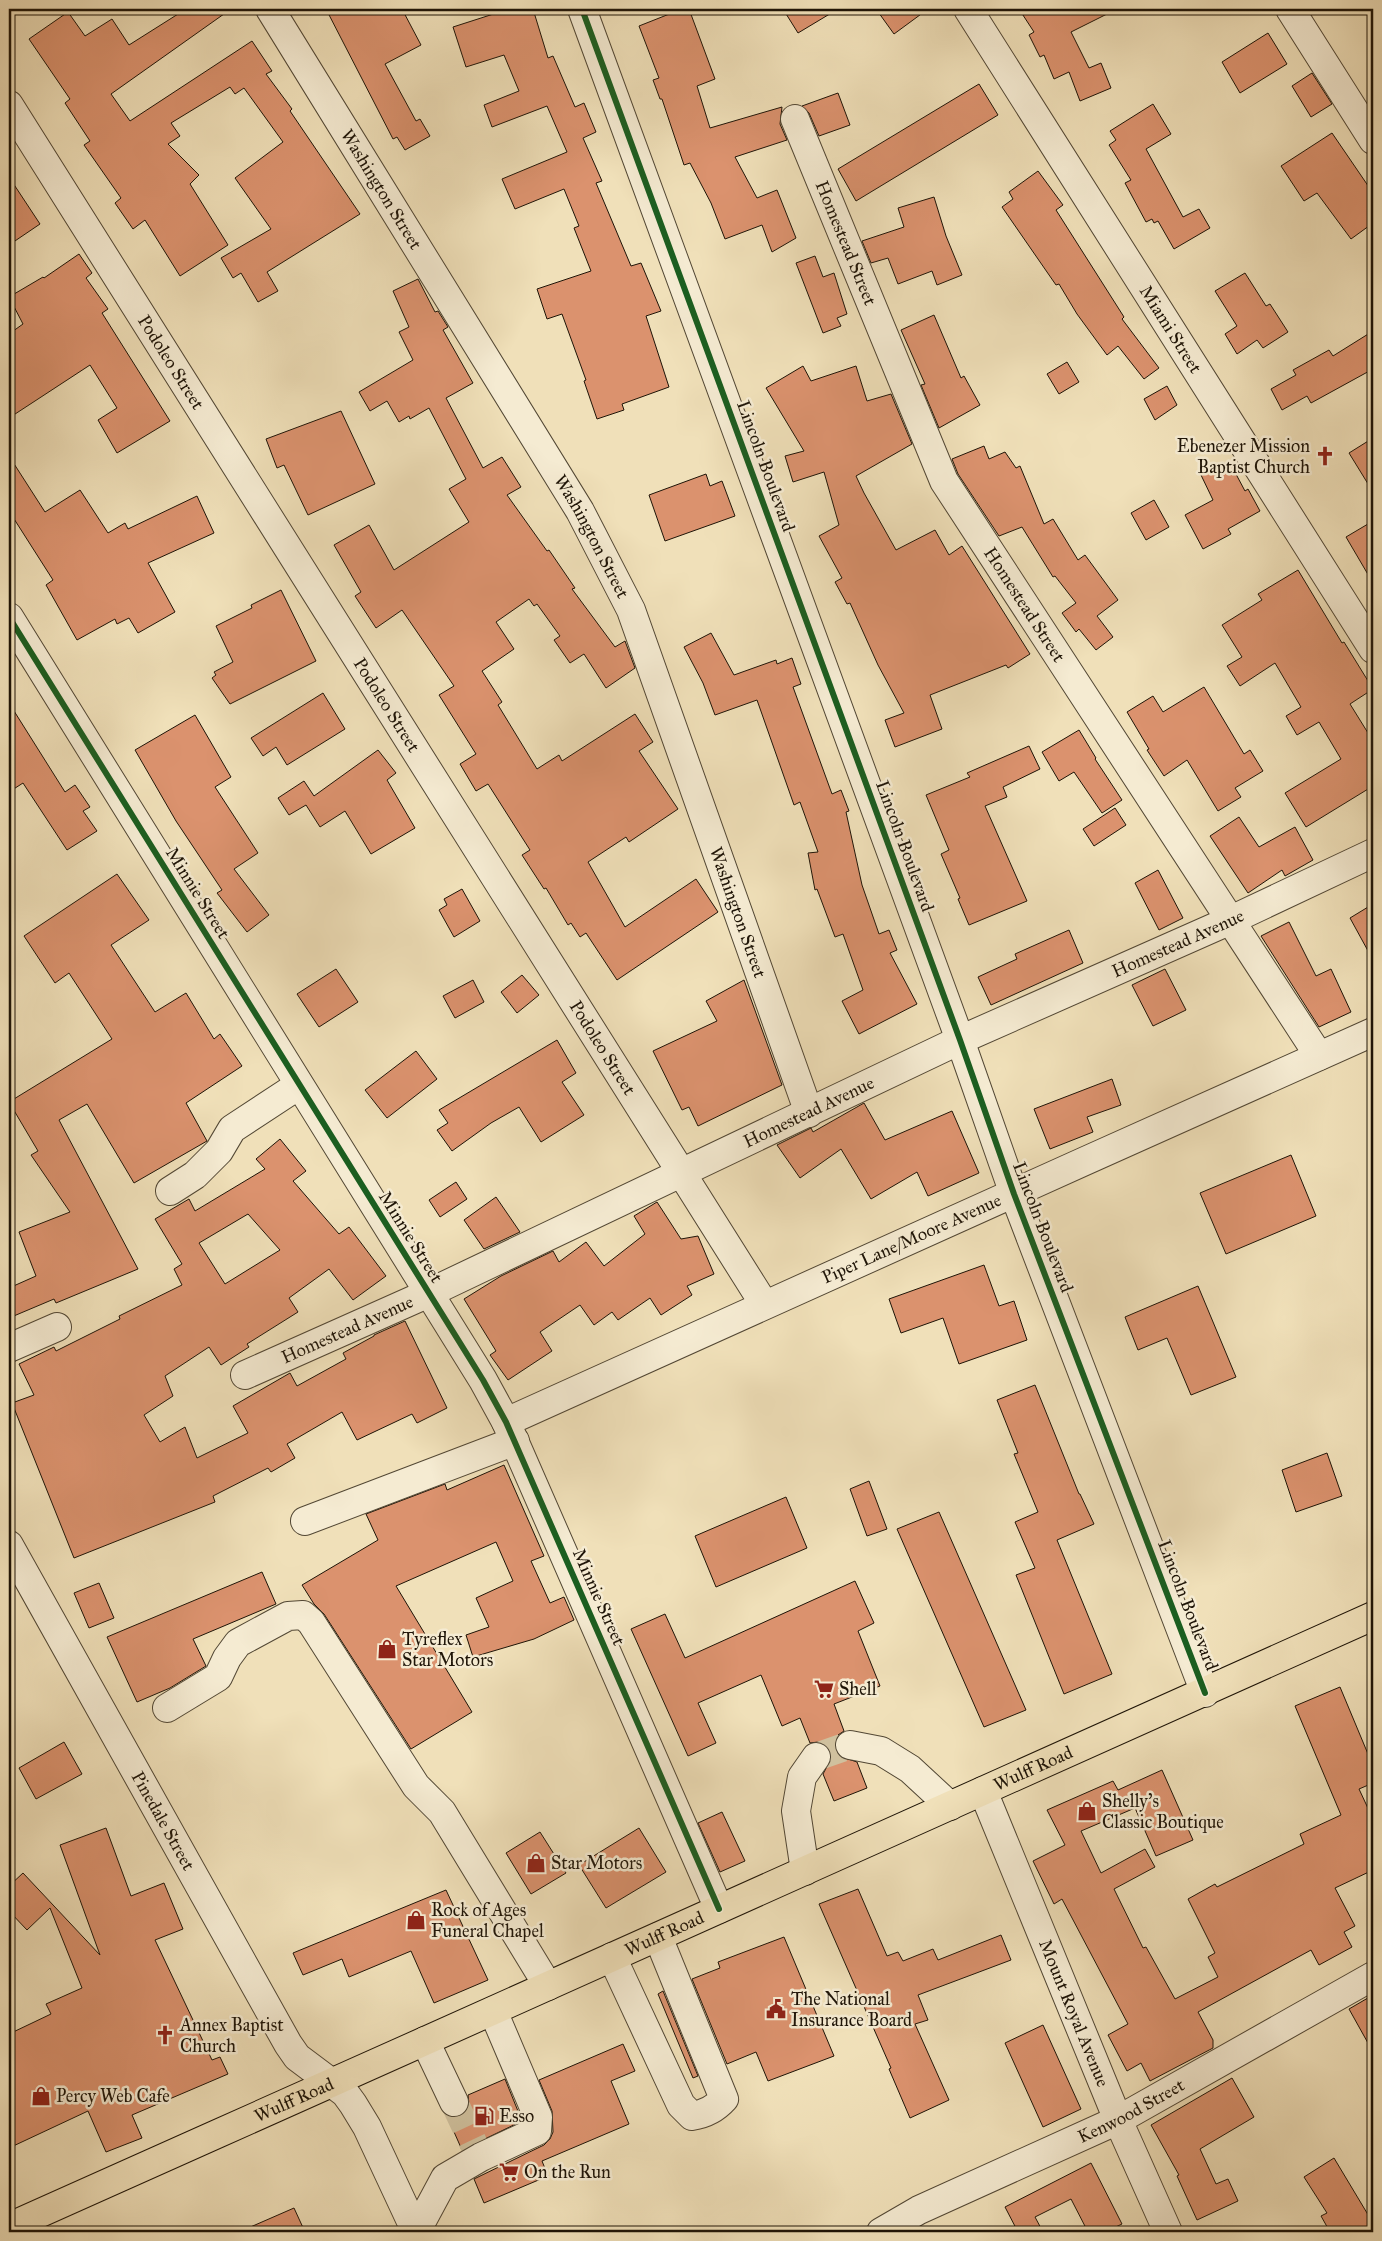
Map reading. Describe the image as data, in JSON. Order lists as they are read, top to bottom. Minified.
{"streets":{"main road":["Wulff Road"],"street":["Washington Street","Homestead Street","Miami Street","Podoleo Street","Lincoln Boulevard","Minnie Street","Homestead Avenue","Piper Lane/Moore Avenue","Pinedale Street","Mount Royal Avenue","Kenwood Street"]},"crossings":[["Washington Street","Homestead Avenue"],["Homestead Street","Homestead Avenue"],["Homestead Street","Piper Lane/Moore Avenue"],["Podoleo Street","Homestead Avenue"],["Podoleo Street","Piper Lane/Moore Avenue"],["Lincoln Boulevard","Homestead Avenue"],["Lincoln Boulevard","Piper Lane/Moore Avenue"],["Lincoln Boulevard","Wulff Road"],["Minnie Street","Homestead Avenue"],["Minnie Street","Piper Lane/Moore Avenue"],["Minnie Street","Wulff Road"],["Wulff Road","Pinedale Street"],["Wulff Road","Mount Royal Avenue"],["Mount Royal Avenue","Kenwood Street"]],"places":{"church":["Ebenezer Mission Baptist Church","Annex Baptist Church"],"shop":["Tyreflex Star Motors","Shelly's Classic Boutique","Star Motors","Rock of Ages Funeral Chapel","Percy Web Cafe"],"supermarket":["Shell","On the Run"],"public building":["The National Insurance Board"],"fuel station":["Esso"]}}
